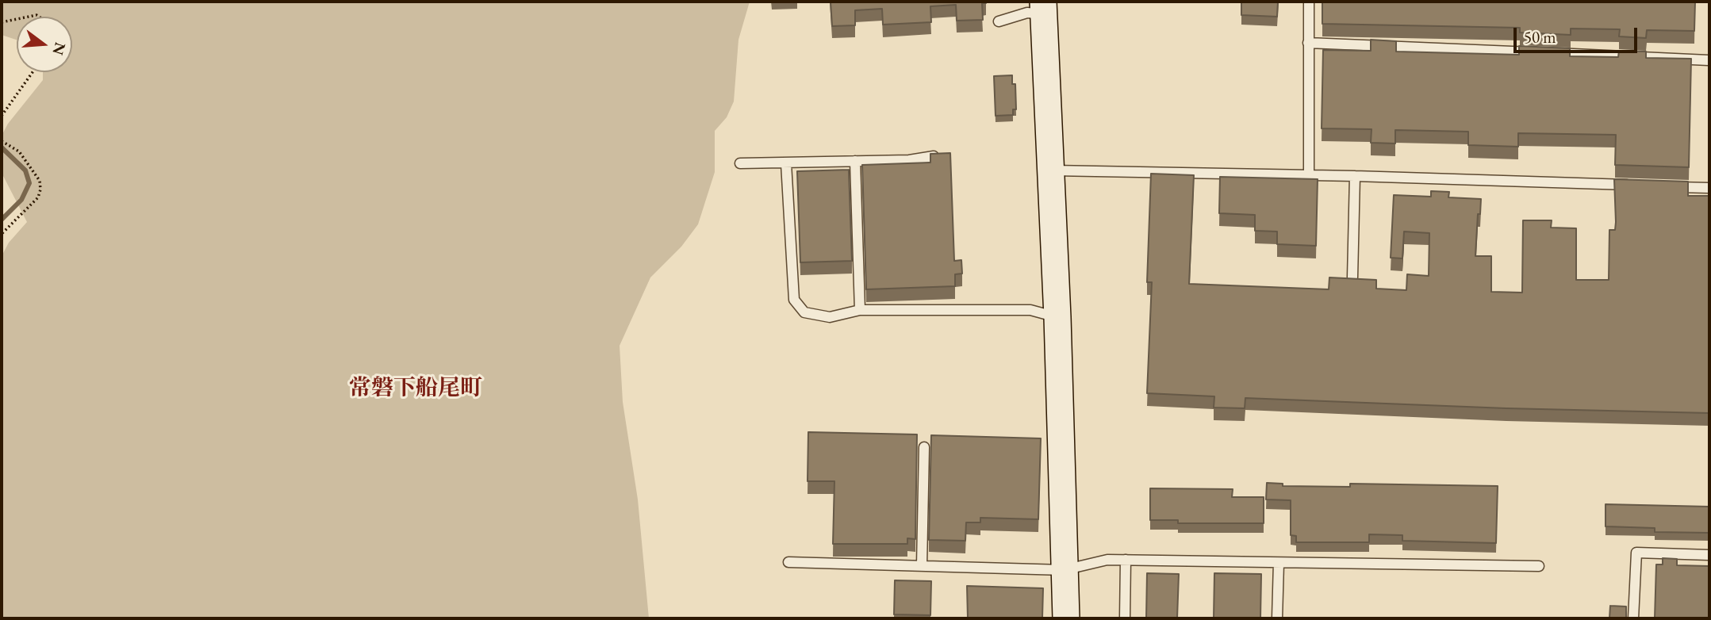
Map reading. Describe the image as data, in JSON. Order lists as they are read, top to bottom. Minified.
{"districts":["常磐下船尾町"],"scale_bar":"50 m","north":"right"}
